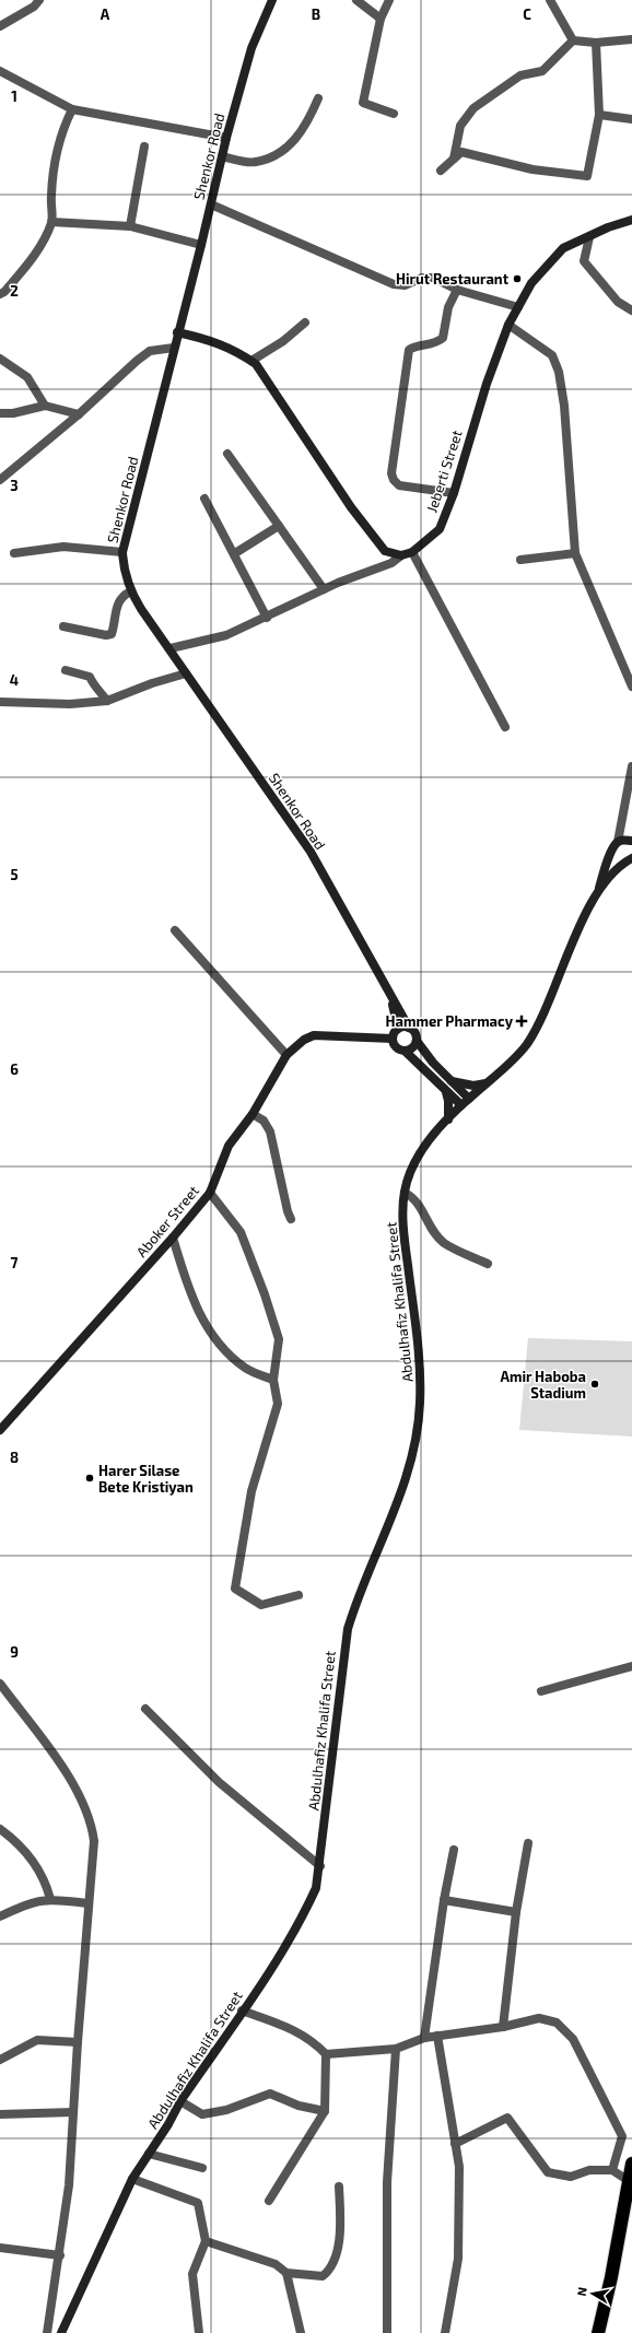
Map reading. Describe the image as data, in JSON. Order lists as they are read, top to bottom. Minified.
{"streets":{"main road":["Shenkor Road","Jeberti Street","Aboker Street","Abdulhafiz Khalifa Street"]},"crossings":[["Shenkor Road","Aboker Street"]],"places":{"other":["Hirut Restaurant","Amir Haboba Stadium","Harer Silase Bete Kristiyan"],"health":["Hammer Pharmacy"]},"north":"left","grid":{"columns":["A","B","C"],"rows":["1","2","3","4","5","6","7","8","9"]}}
